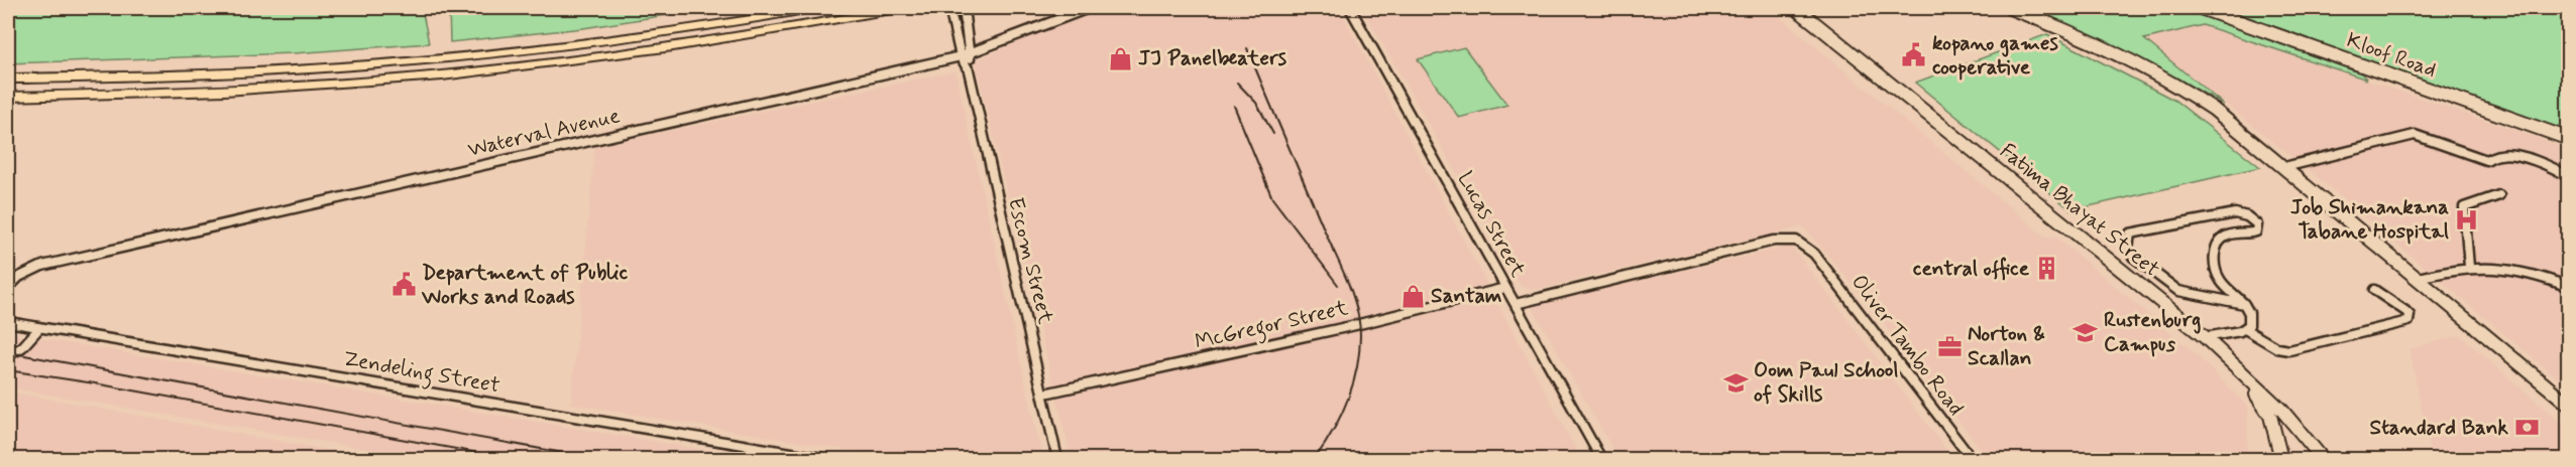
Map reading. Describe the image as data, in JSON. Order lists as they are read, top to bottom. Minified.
{"streets":{"main road":["Kloof Road","Fatima Bhayat Street"],"street":["Waterval Avenue","Lucas Street","Escom Street","McGregor Street","Oliver Tambo Road","Zendeling Street"]},"crossings":[["Waterval Avenue","Escom Street"],["Lucas Street","McGregor Street"],["Lucas Street","Oliver Tambo Road"],["Escom Street","McGregor Street"]],"places":{"public building":["kopano games cooperative","Department of Public Works and Roads"],"shop":["JJ Panelbeaters","Santam"],"hospital":["Job Shimankana Tabane Hospital"],"building":["central office"],"school or university":["Rustenburg Campus","Oom Paul School of Skills"],"office":["Norton & Scallan"],"bank":["Standard Bank"]}}
